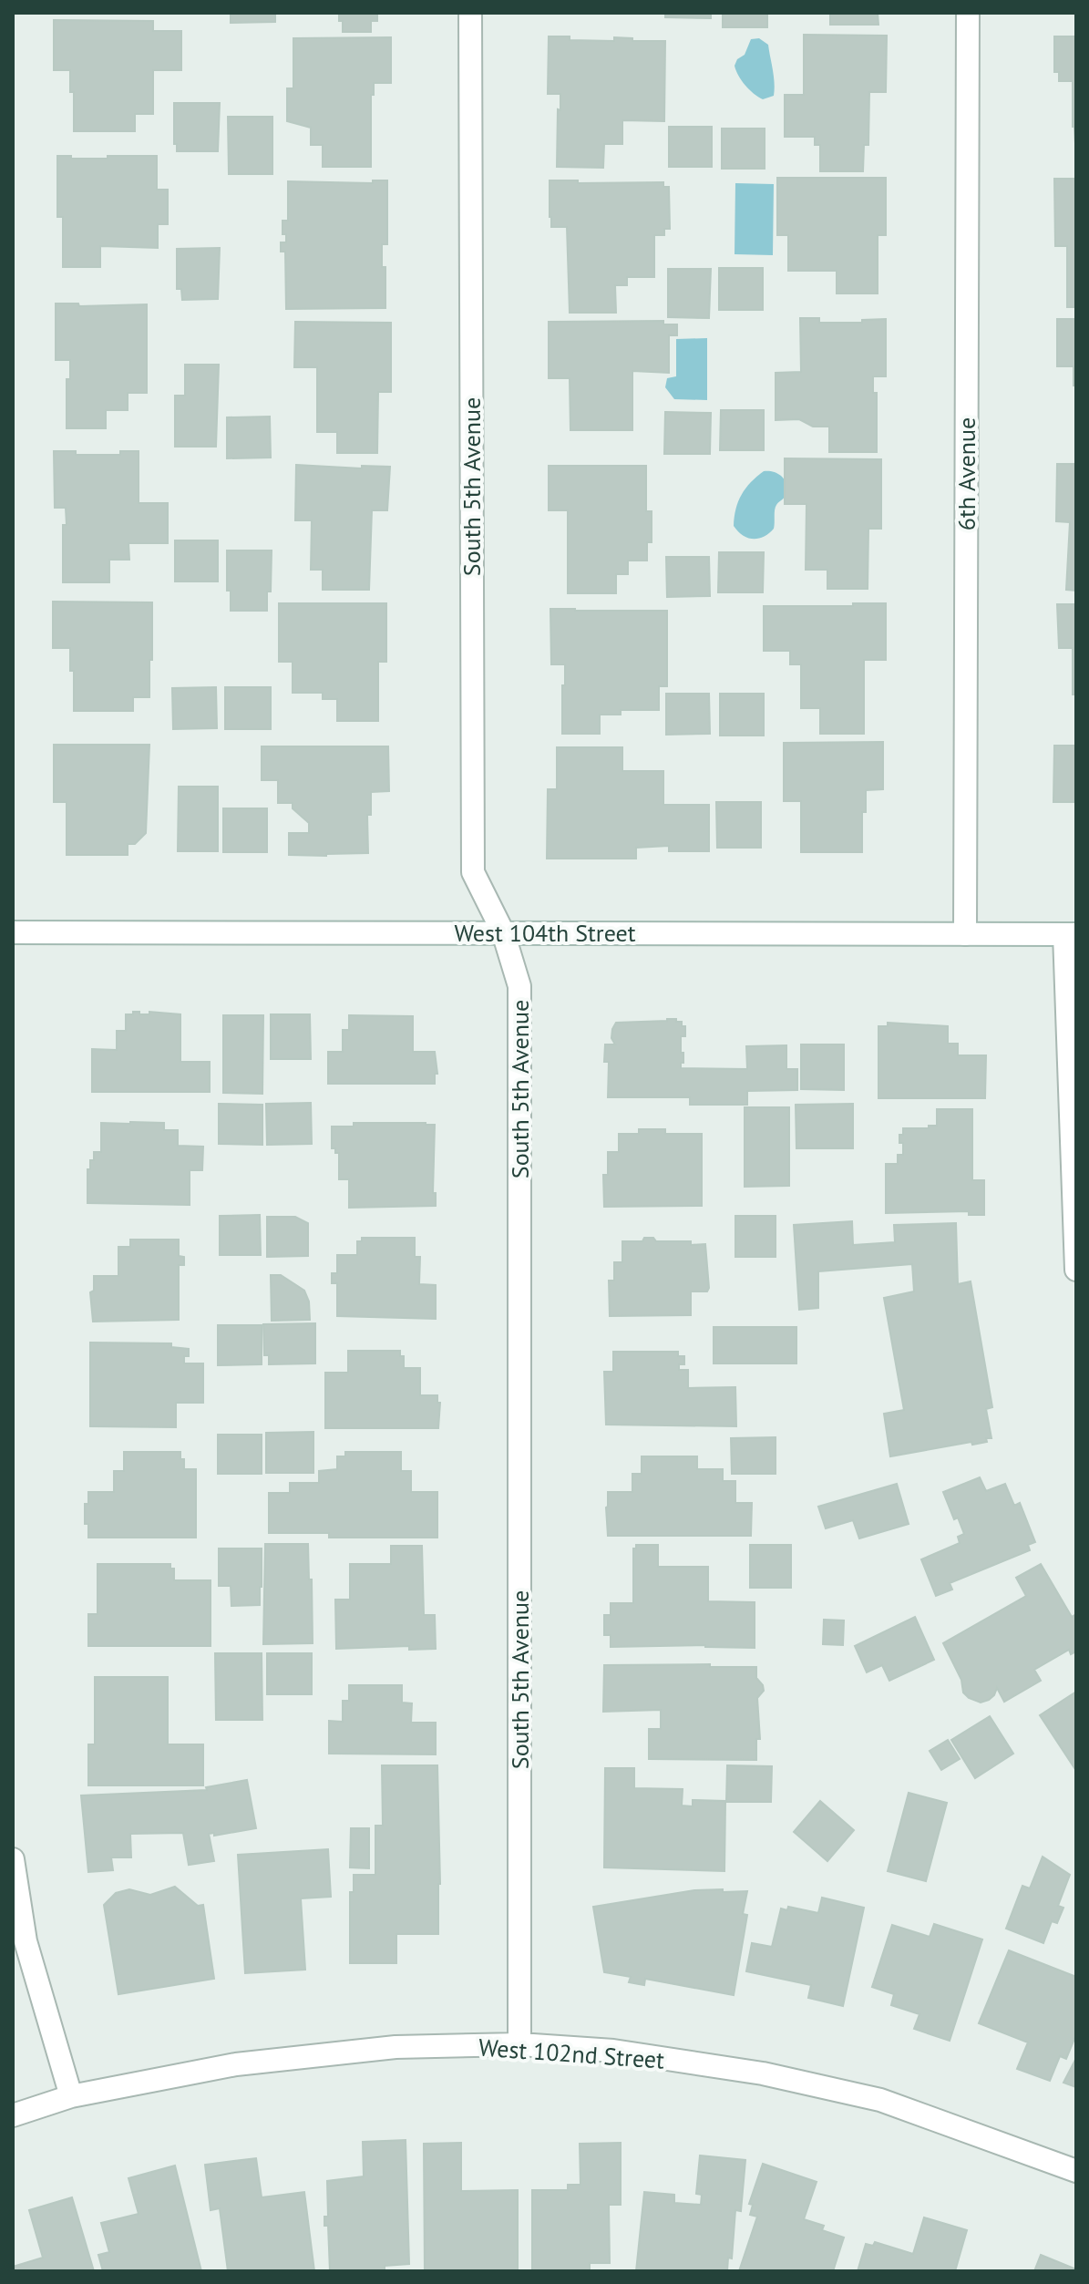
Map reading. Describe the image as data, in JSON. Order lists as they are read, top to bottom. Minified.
{"streets":{"street":["6th Avenue","South 5th Avenue","West 104th Street","West 102nd Street"]},"crossings":[["6th Avenue","West 104th Street"],["South 5th Avenue","West 104th Street"],["South 5th Avenue","West 102nd Street"]]}
